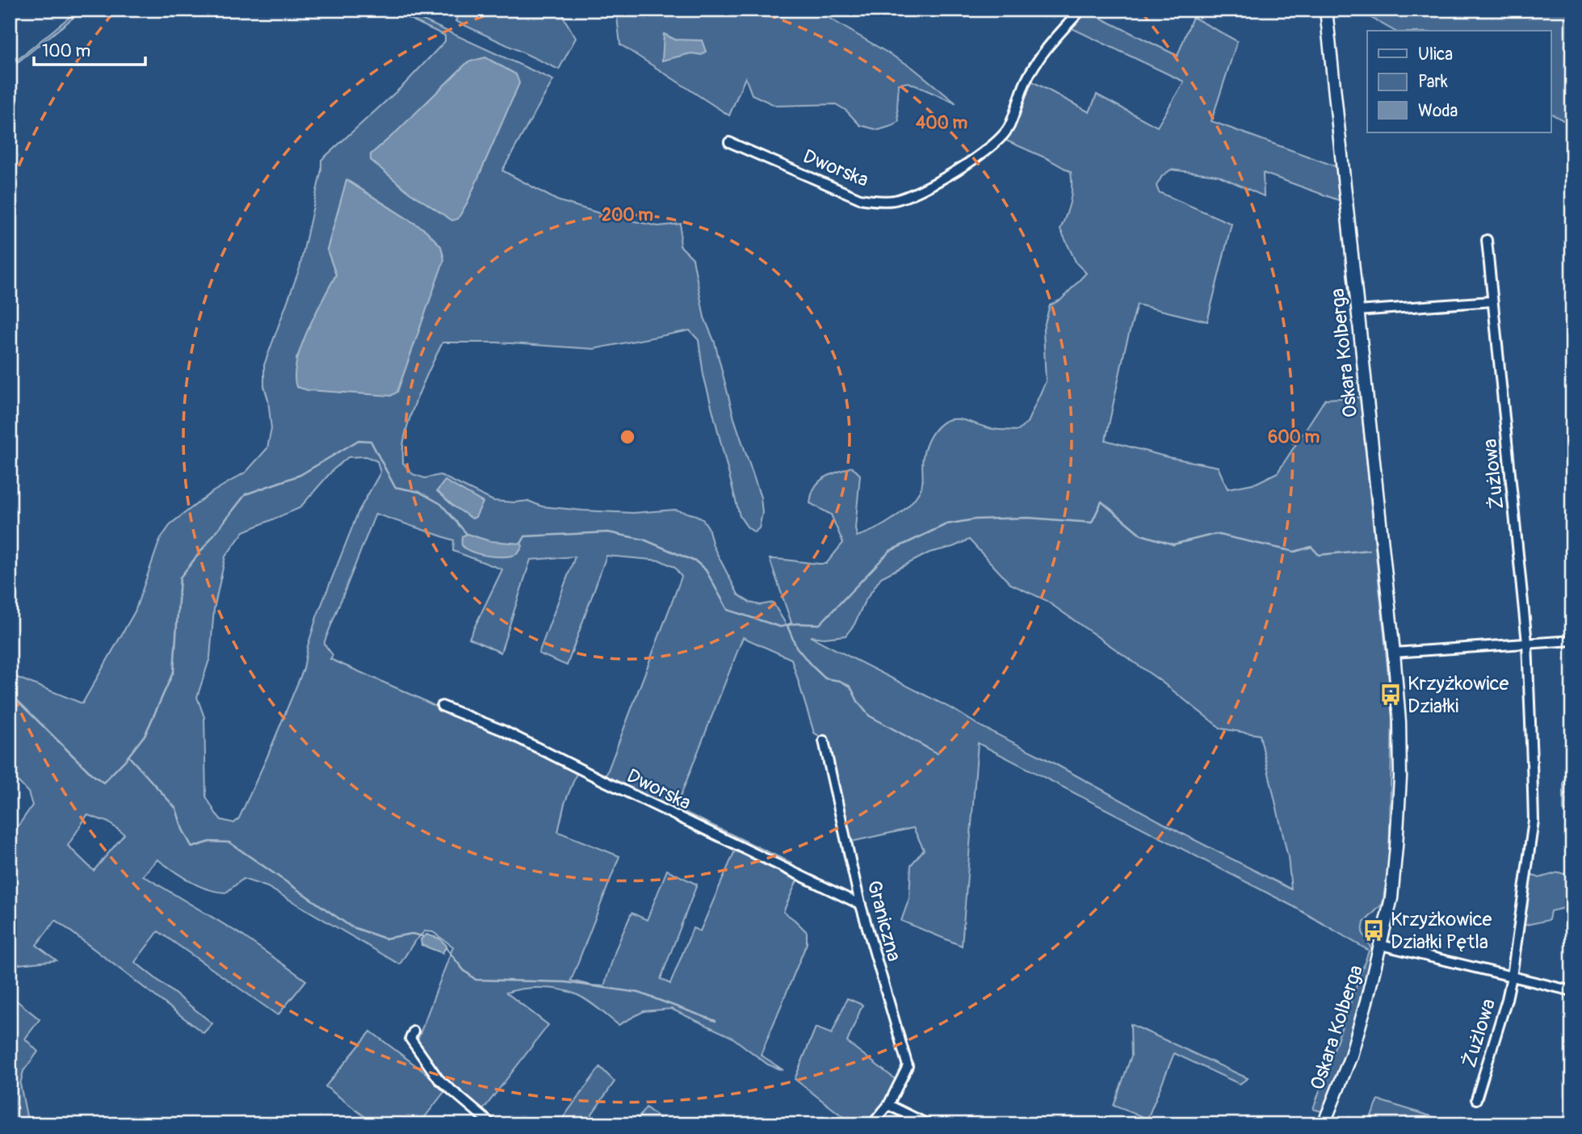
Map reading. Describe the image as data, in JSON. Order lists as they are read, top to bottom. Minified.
{"streets":{"main road":["Oskara Kolberga"],"street":["Dworska","Żużlowa","Graniczna"]},"crossings":[["Dworska","Graniczna"],["Oskara Kolberga","Żużlowa"]],"places":{"bus stop":["Krzyżkowice Działki","Krzyżkowice Działki Pętla"]},"legend":["Ulica","Park","Woda"],"scale_bar":"100 m","rings":["400 m","200 m","600 m"]}
